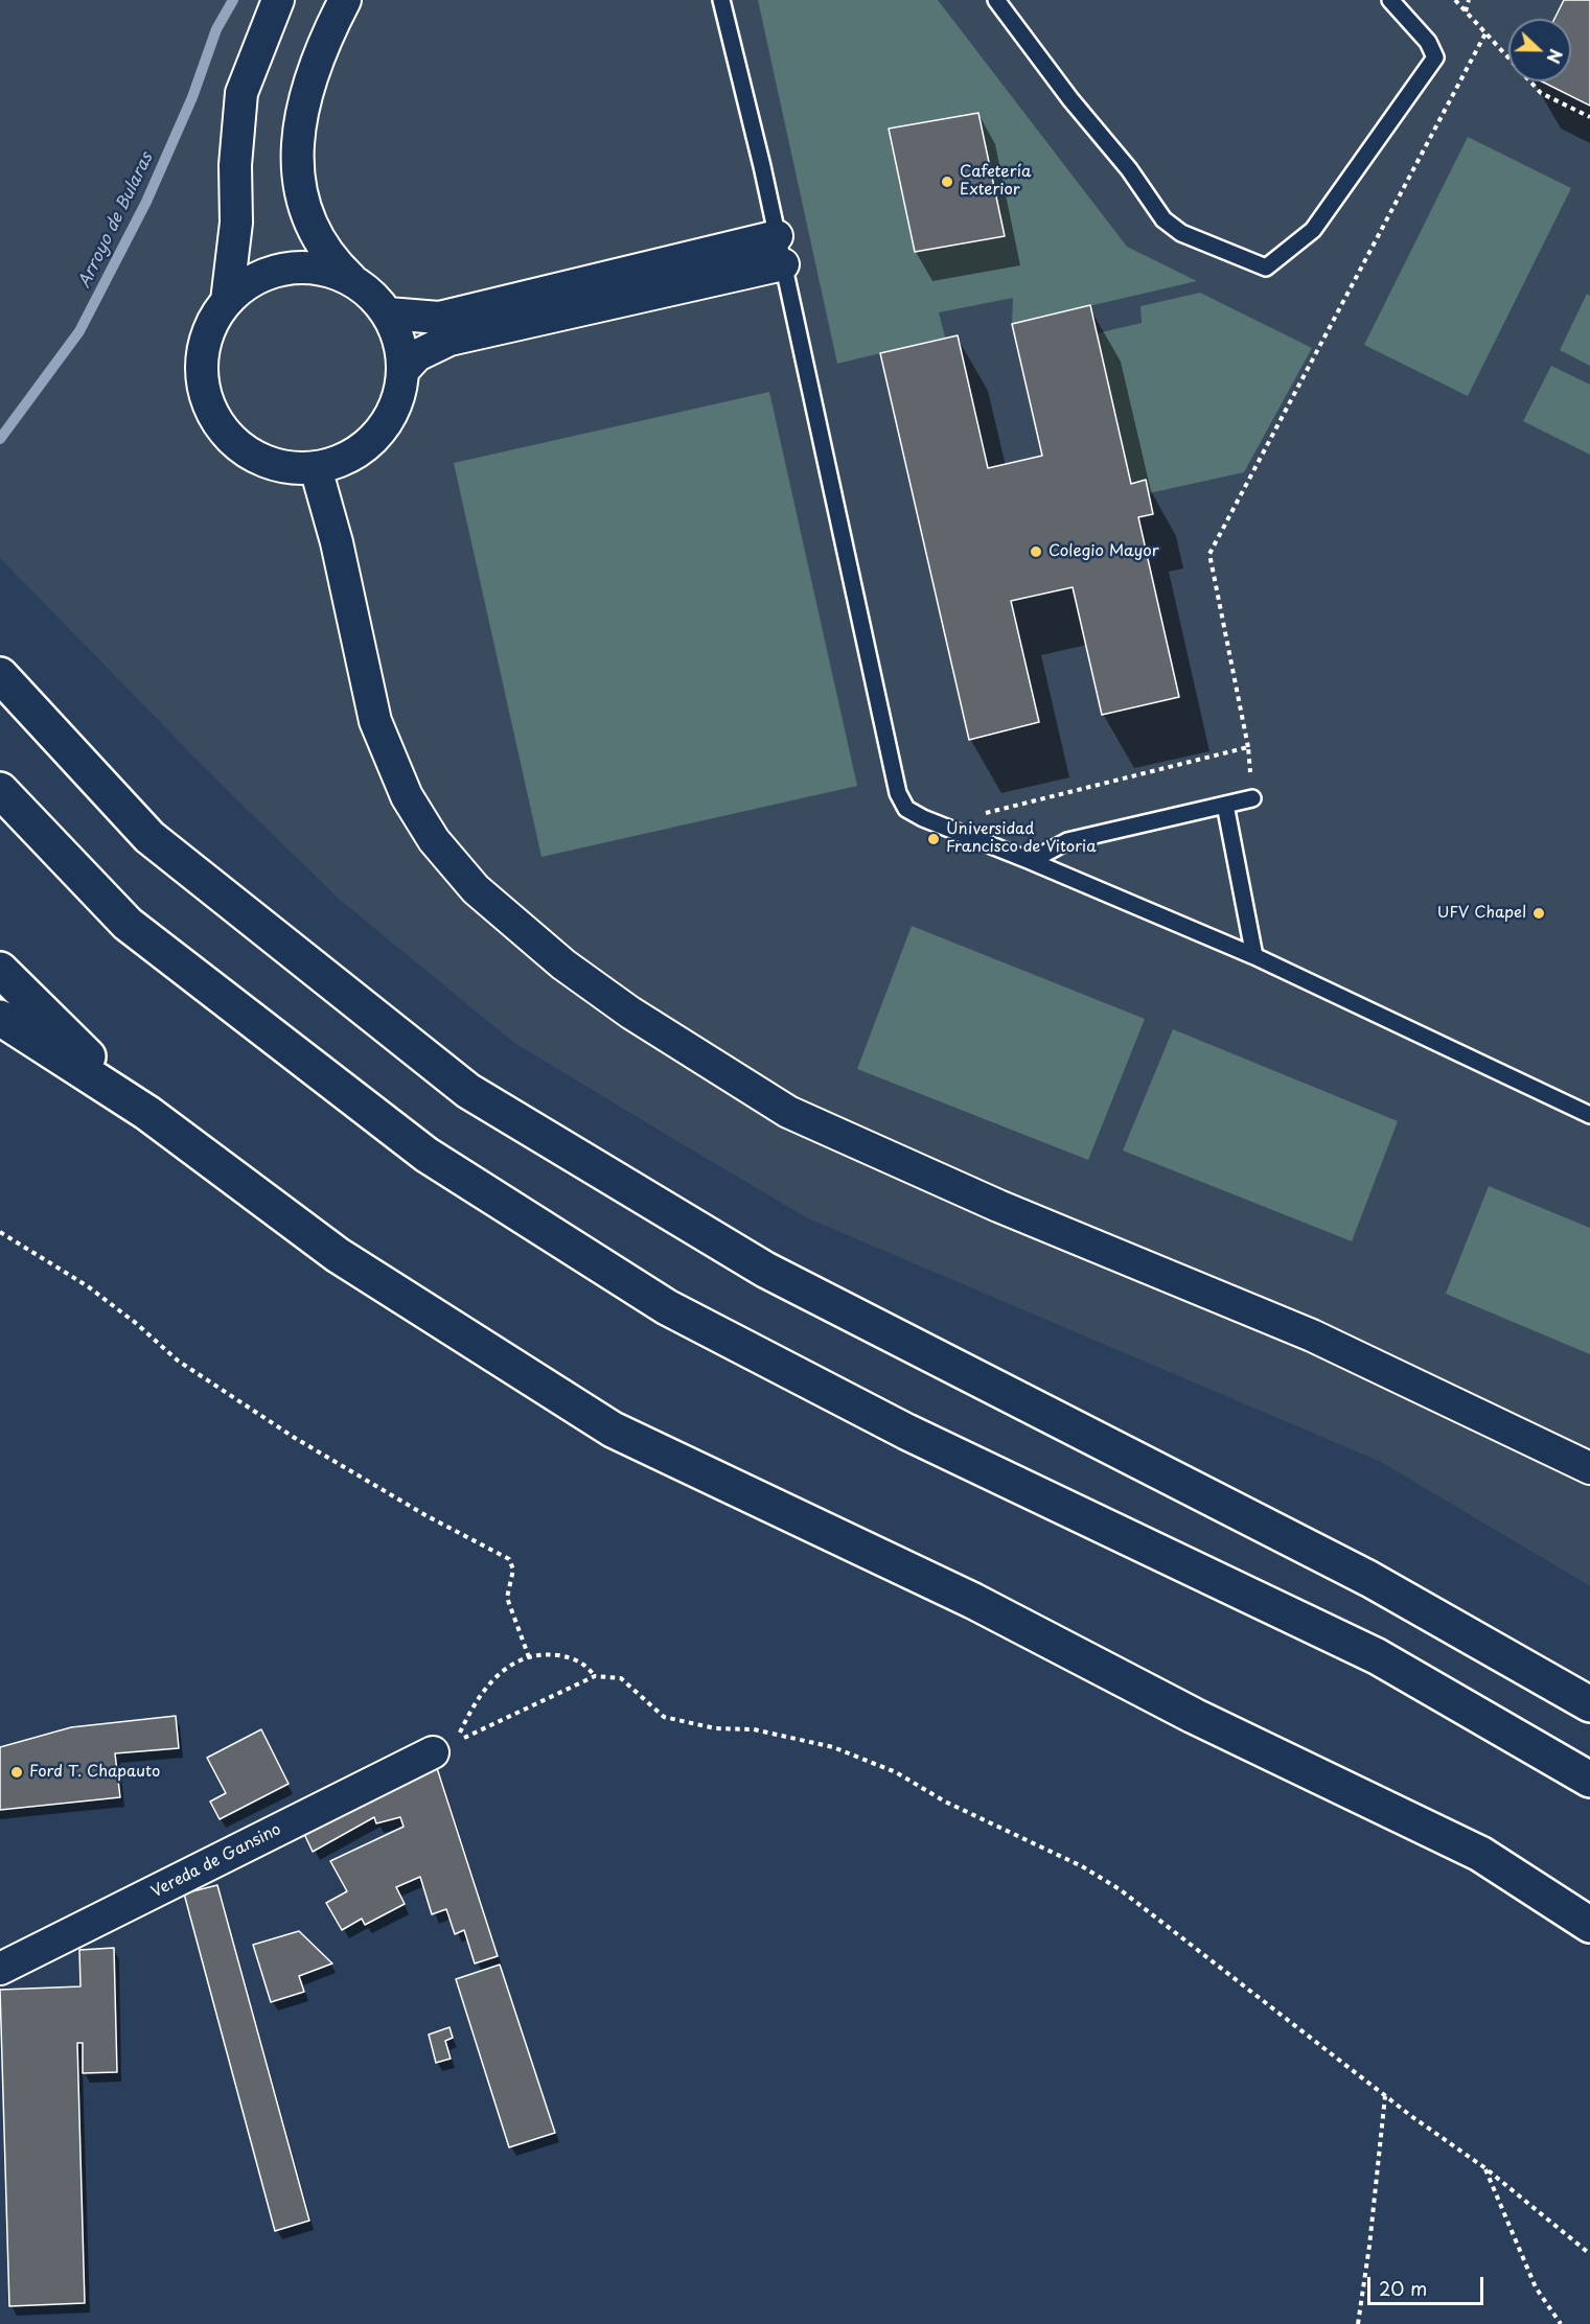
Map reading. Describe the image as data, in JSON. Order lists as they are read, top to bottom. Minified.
{"streets":{"street":["Vereda de Gansino"]},"water":["Arroyo de Bularas"],"places":["Cafetería Exterior","Colegio Mayor","Universidad Francisco de Vitoria","UFV Chapel","Ford T. Chapauto"],"scale_bar":"20 m","north":"right"}
